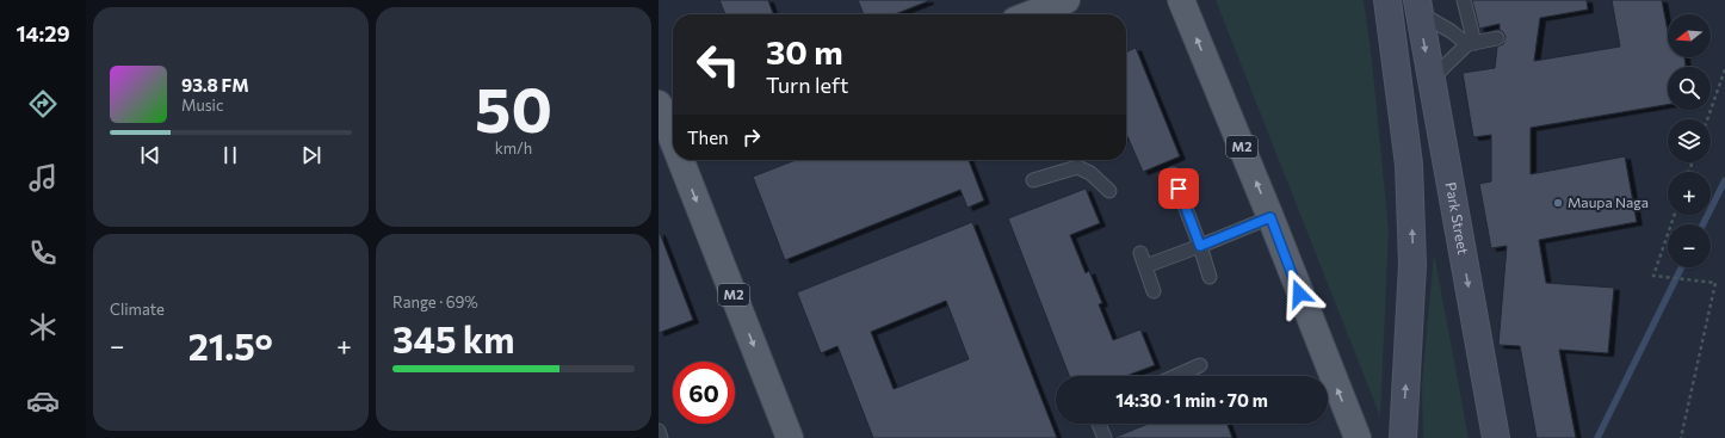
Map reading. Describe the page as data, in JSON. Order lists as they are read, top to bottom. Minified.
{"streets":{"main road":["M2"],"street":["Park Street"]},"places":["Maupa Naga"],"north":"left","page":{"tabs":"14:29","tile":[["50","km/h"],"Climate",["Range · 69%","345 km"]],"map_buttons":["+","−"],"turn":["30 m","Turn left"],"song":["93.8 FM","Music"],"then":"Then","heat":["−","21.5°","+"],"limit":"60","trip":"14:30 · 1 min · 70 m"}}
